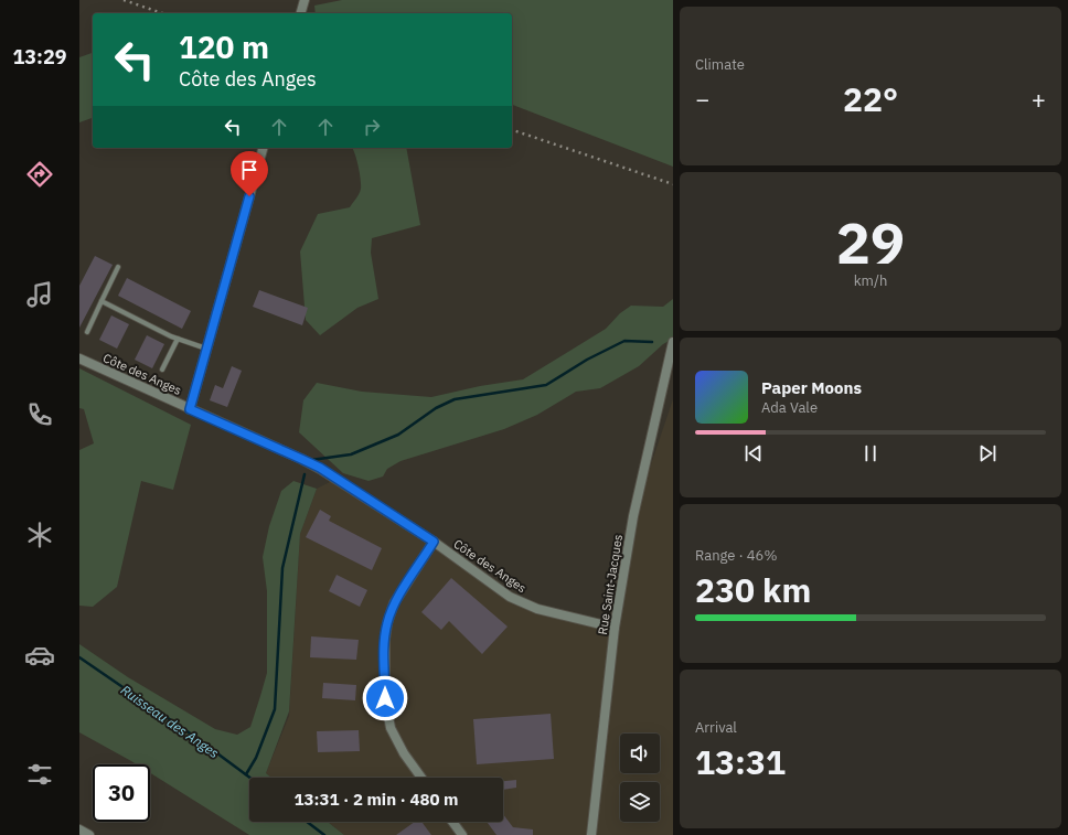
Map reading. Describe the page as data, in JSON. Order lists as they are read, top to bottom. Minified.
{"streets":{"street":["Côte des Anges","Rue Saint-Jacques"]},"crossings":[["Côte des Anges","Rue Saint-Jacques"]],"water":["Ruisseau des Anges"],"page":{"tabs":"13:29","tile":["Climate",["29","km/h"],["Range · 46%","230 km"],["Arrival","13:31"]],"turn":["120 m","Côte des Anges"],"heat":["−","22°","+"],"song":["Paper Moons","Ada Vale"],"limit":"30","trip":"13:31 · 2 min · 480 m"}}
